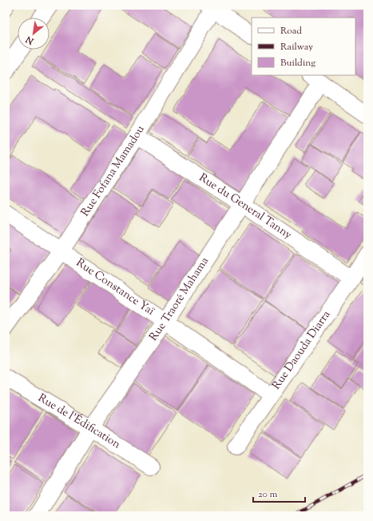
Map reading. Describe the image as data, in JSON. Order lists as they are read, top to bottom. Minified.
{"streets":{"street":["Rue Fofana Mamadou","Rue du General Tanny","Rue Constance Yaï","Rue Traoré Mahama","Rue Daouda Diarra","Rue de l'Édification"]},"crossings":[["Rue Fofana Mamadou","Rue du General Tanny"],["Rue Fofana Mamadou","Rue Constance Yaï"],["Rue du General Tanny","Rue Traoré Mahama"],["Rue du General Tanny","Rue Daouda Diarra"],["Rue Constance Yaï","Rue Traoré Mahama"],["Rue Constance Yaï","Rue Daouda Diarra"],["Rue Traoré Mahama","Rue de l'Édification"]],"legend":["Road","Railway","Building"],"scale_bar":"20 m","north":"bottom left"}
